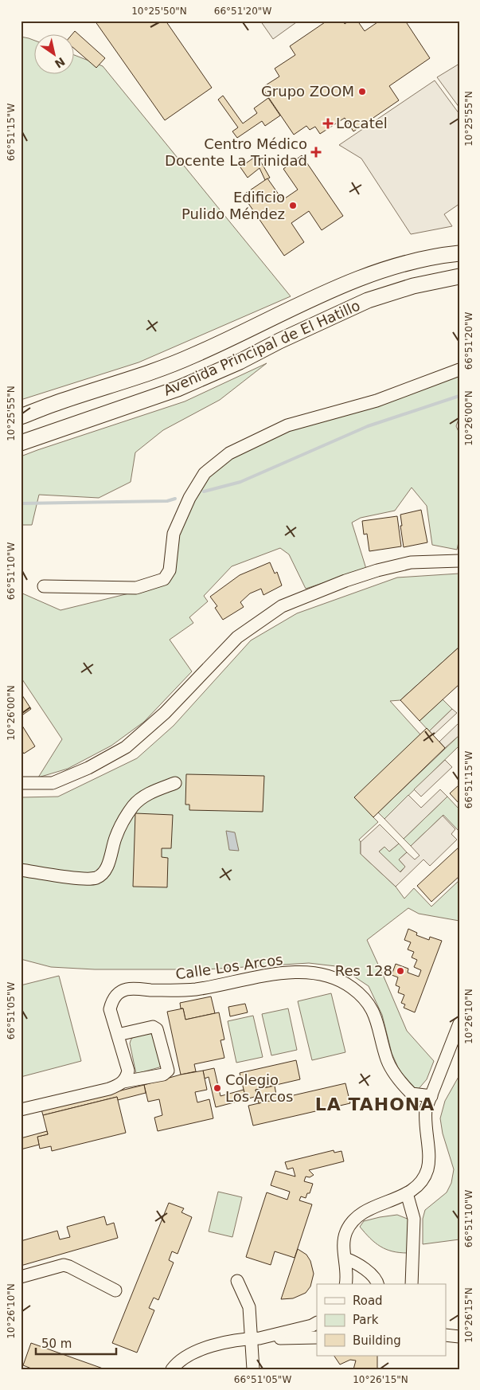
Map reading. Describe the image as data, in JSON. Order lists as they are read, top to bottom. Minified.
{"streets":{"main road":["Avenida Principal de El Hatillo"],"street":["Calle Los Arcos"]},"districts":["LA TAHONA"],"places":{"other":["Grupo ZOOM","Edificio Pulido Méndez","Res 128","Colegio Los Arcos"],"health":["Locatel","Centro Médico Docente La Trinidad"]},"legend":["Road","Park","Building"],"scale_bar":"50 m","north":"bottom right","coordinates":["10°25'50\"N","66°51'20\"W","10°25'55\"N","66°51'15\"W","10°26'00\"N","66°51'10\"W","66°51'05\"W","10°26'10\"N","10°26'15\"N"]}
